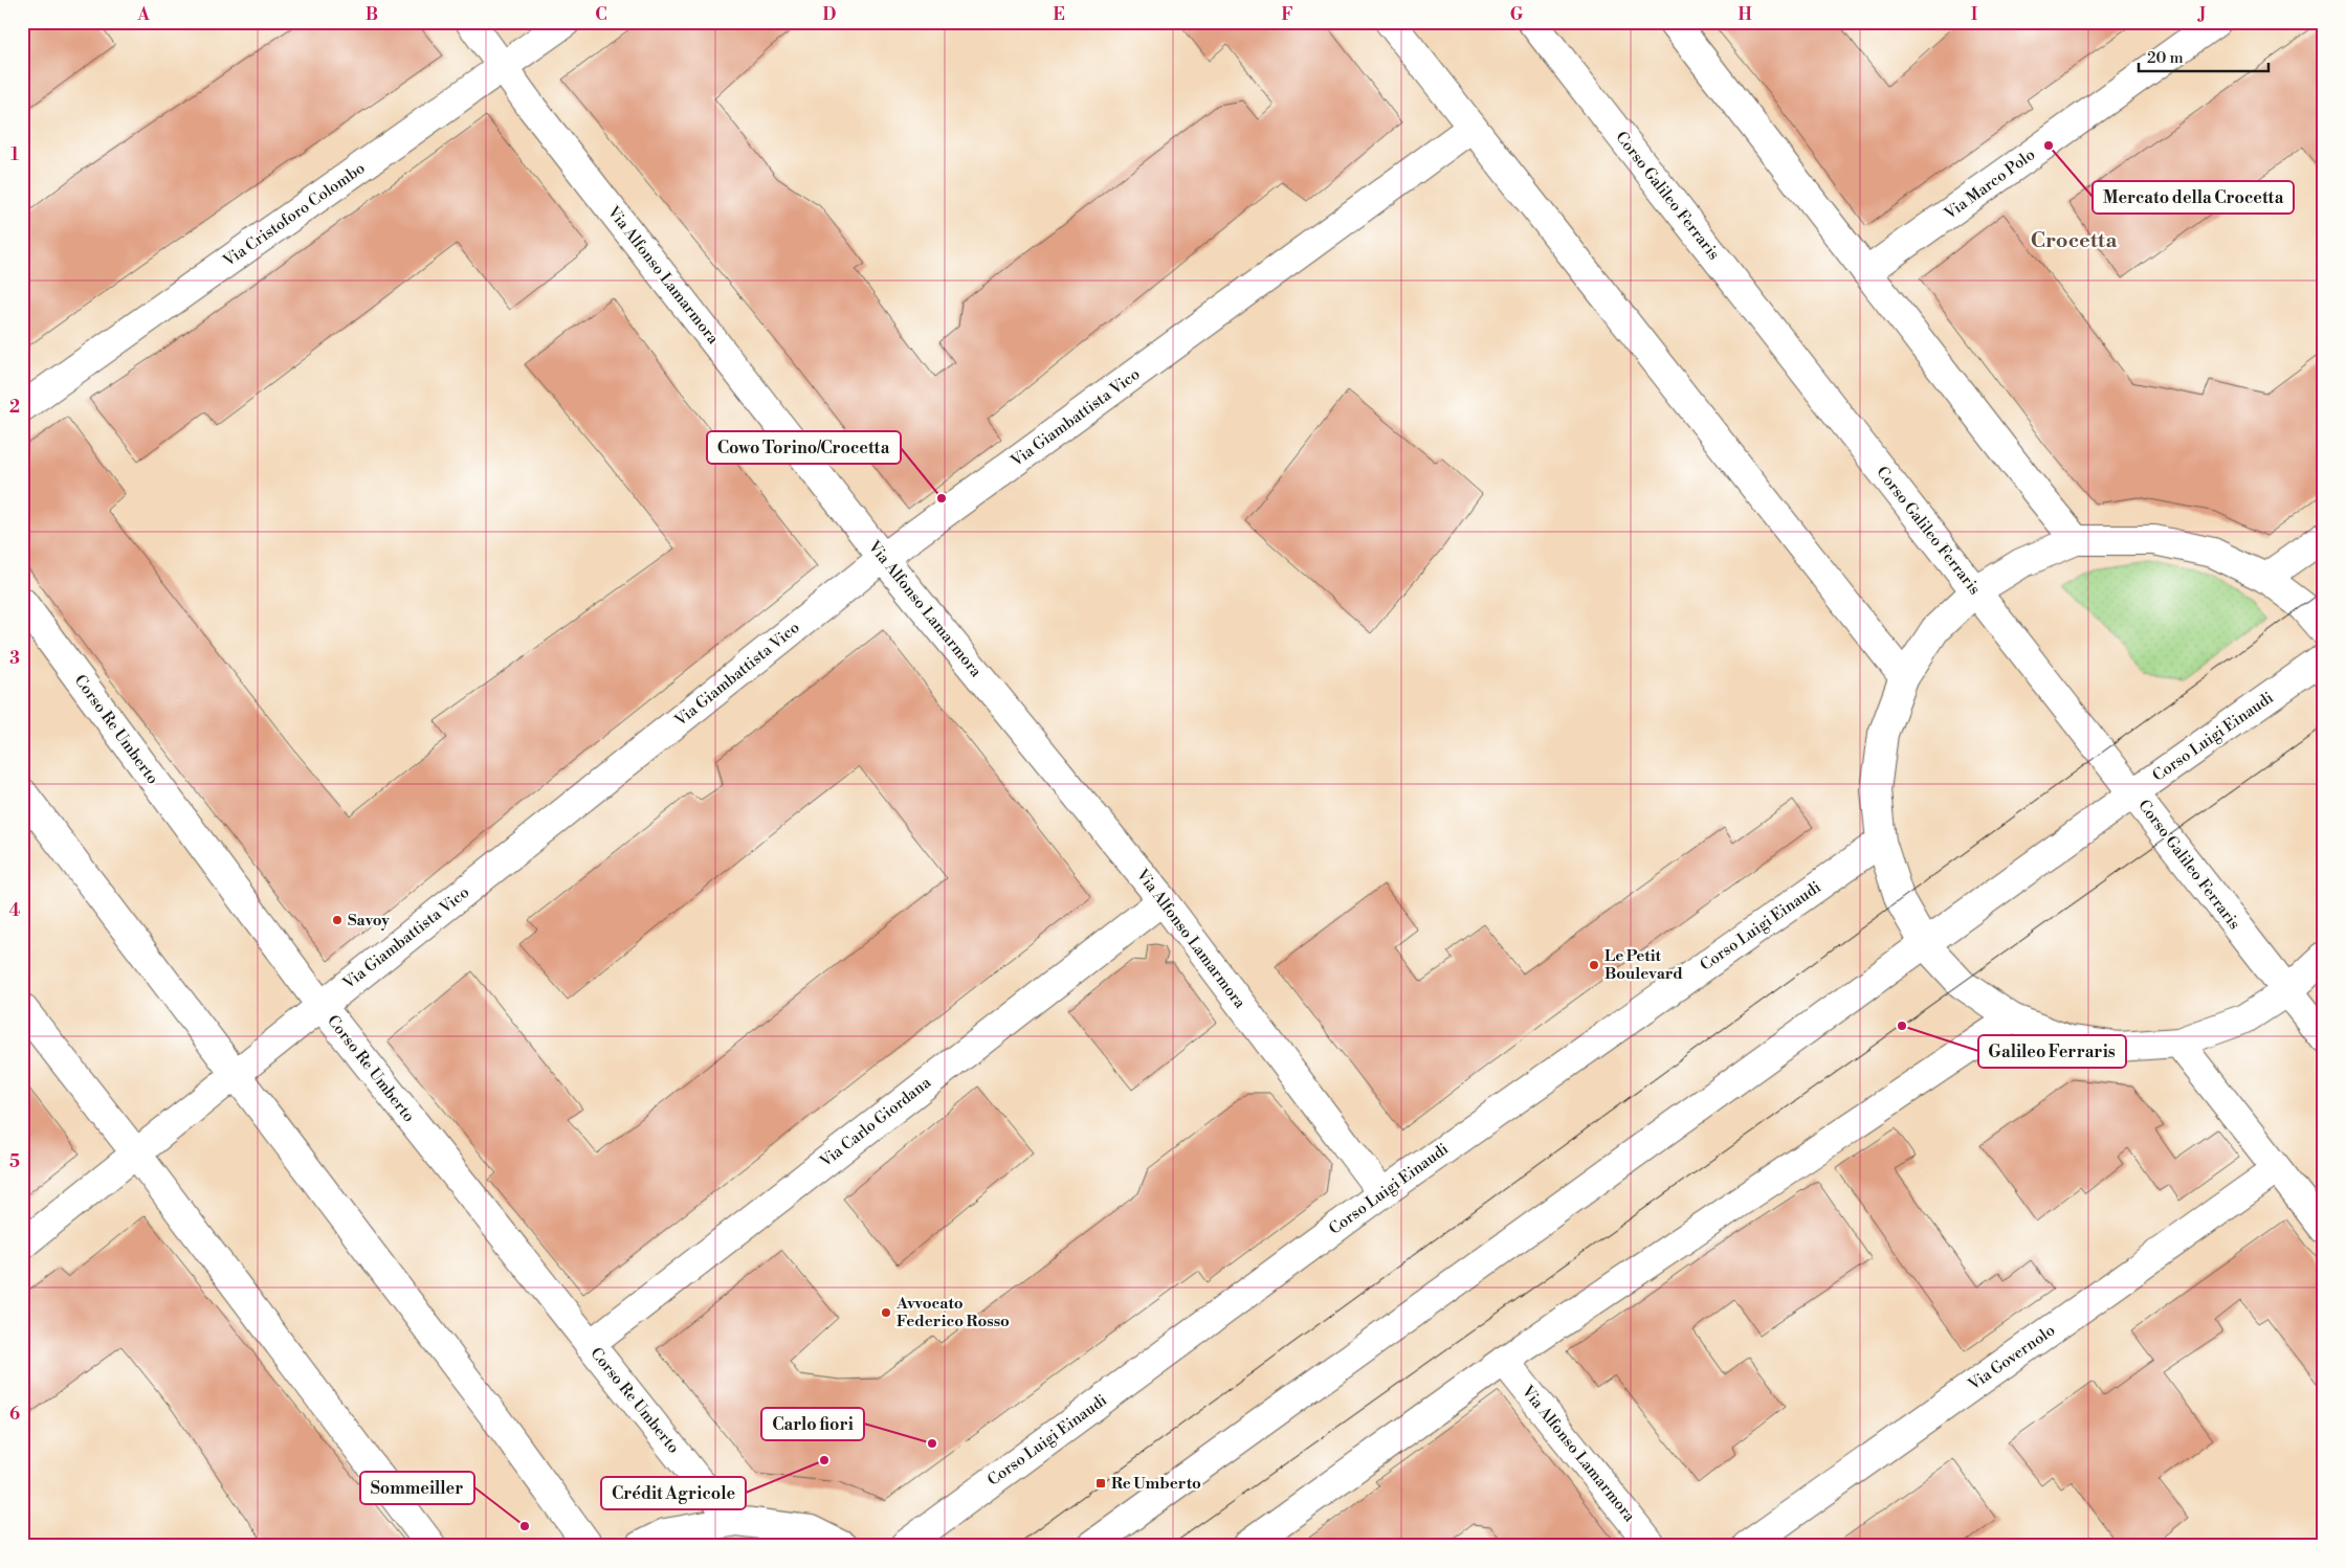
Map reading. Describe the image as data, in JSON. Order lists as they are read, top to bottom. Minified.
{"streets":{"street":["Via Marco Polo","Corso Galileo Ferraris","Via Cristoforo Colombo","Via Alfonso Lamarmora","Via Giambattista Vico","Corso Re Umberto","Corso Luigi Einaudi","Via Carlo Giordana","Via Governolo"]},"crossings":[["Corso Galileo Ferraris","Corso Luigi Einaudi"],["Via Cristoforo Colombo","Via Alfonso Lamarmora"],["Via Alfonso Lamarmora","Via Giambattista Vico"],["Via Alfonso Lamarmora","Corso Luigi Einaudi"],["Via Alfonso Lamarmora","Via Carlo Giordana"],["Via Giambattista Vico","Corso Re Umberto"],["Corso Re Umberto","Via Carlo Giordana"]],"districts":["Crocetta"],"places":{"other":["Mercato della Crocetta","Cowo Torino/Crocetta","Savoy","Le Petit Boulevard","Galileo Ferraris","Avvocato Federico Rosso","Carlo fiori","Crédit Agricole","Sommeiller"],"transit":["Re Umberto"]},"scale_bar":"20 m","grid":{"columns":["A","B","C","D","E","F","G","H","I","J"],"rows":["1","2","3","4","5","6"]}}
